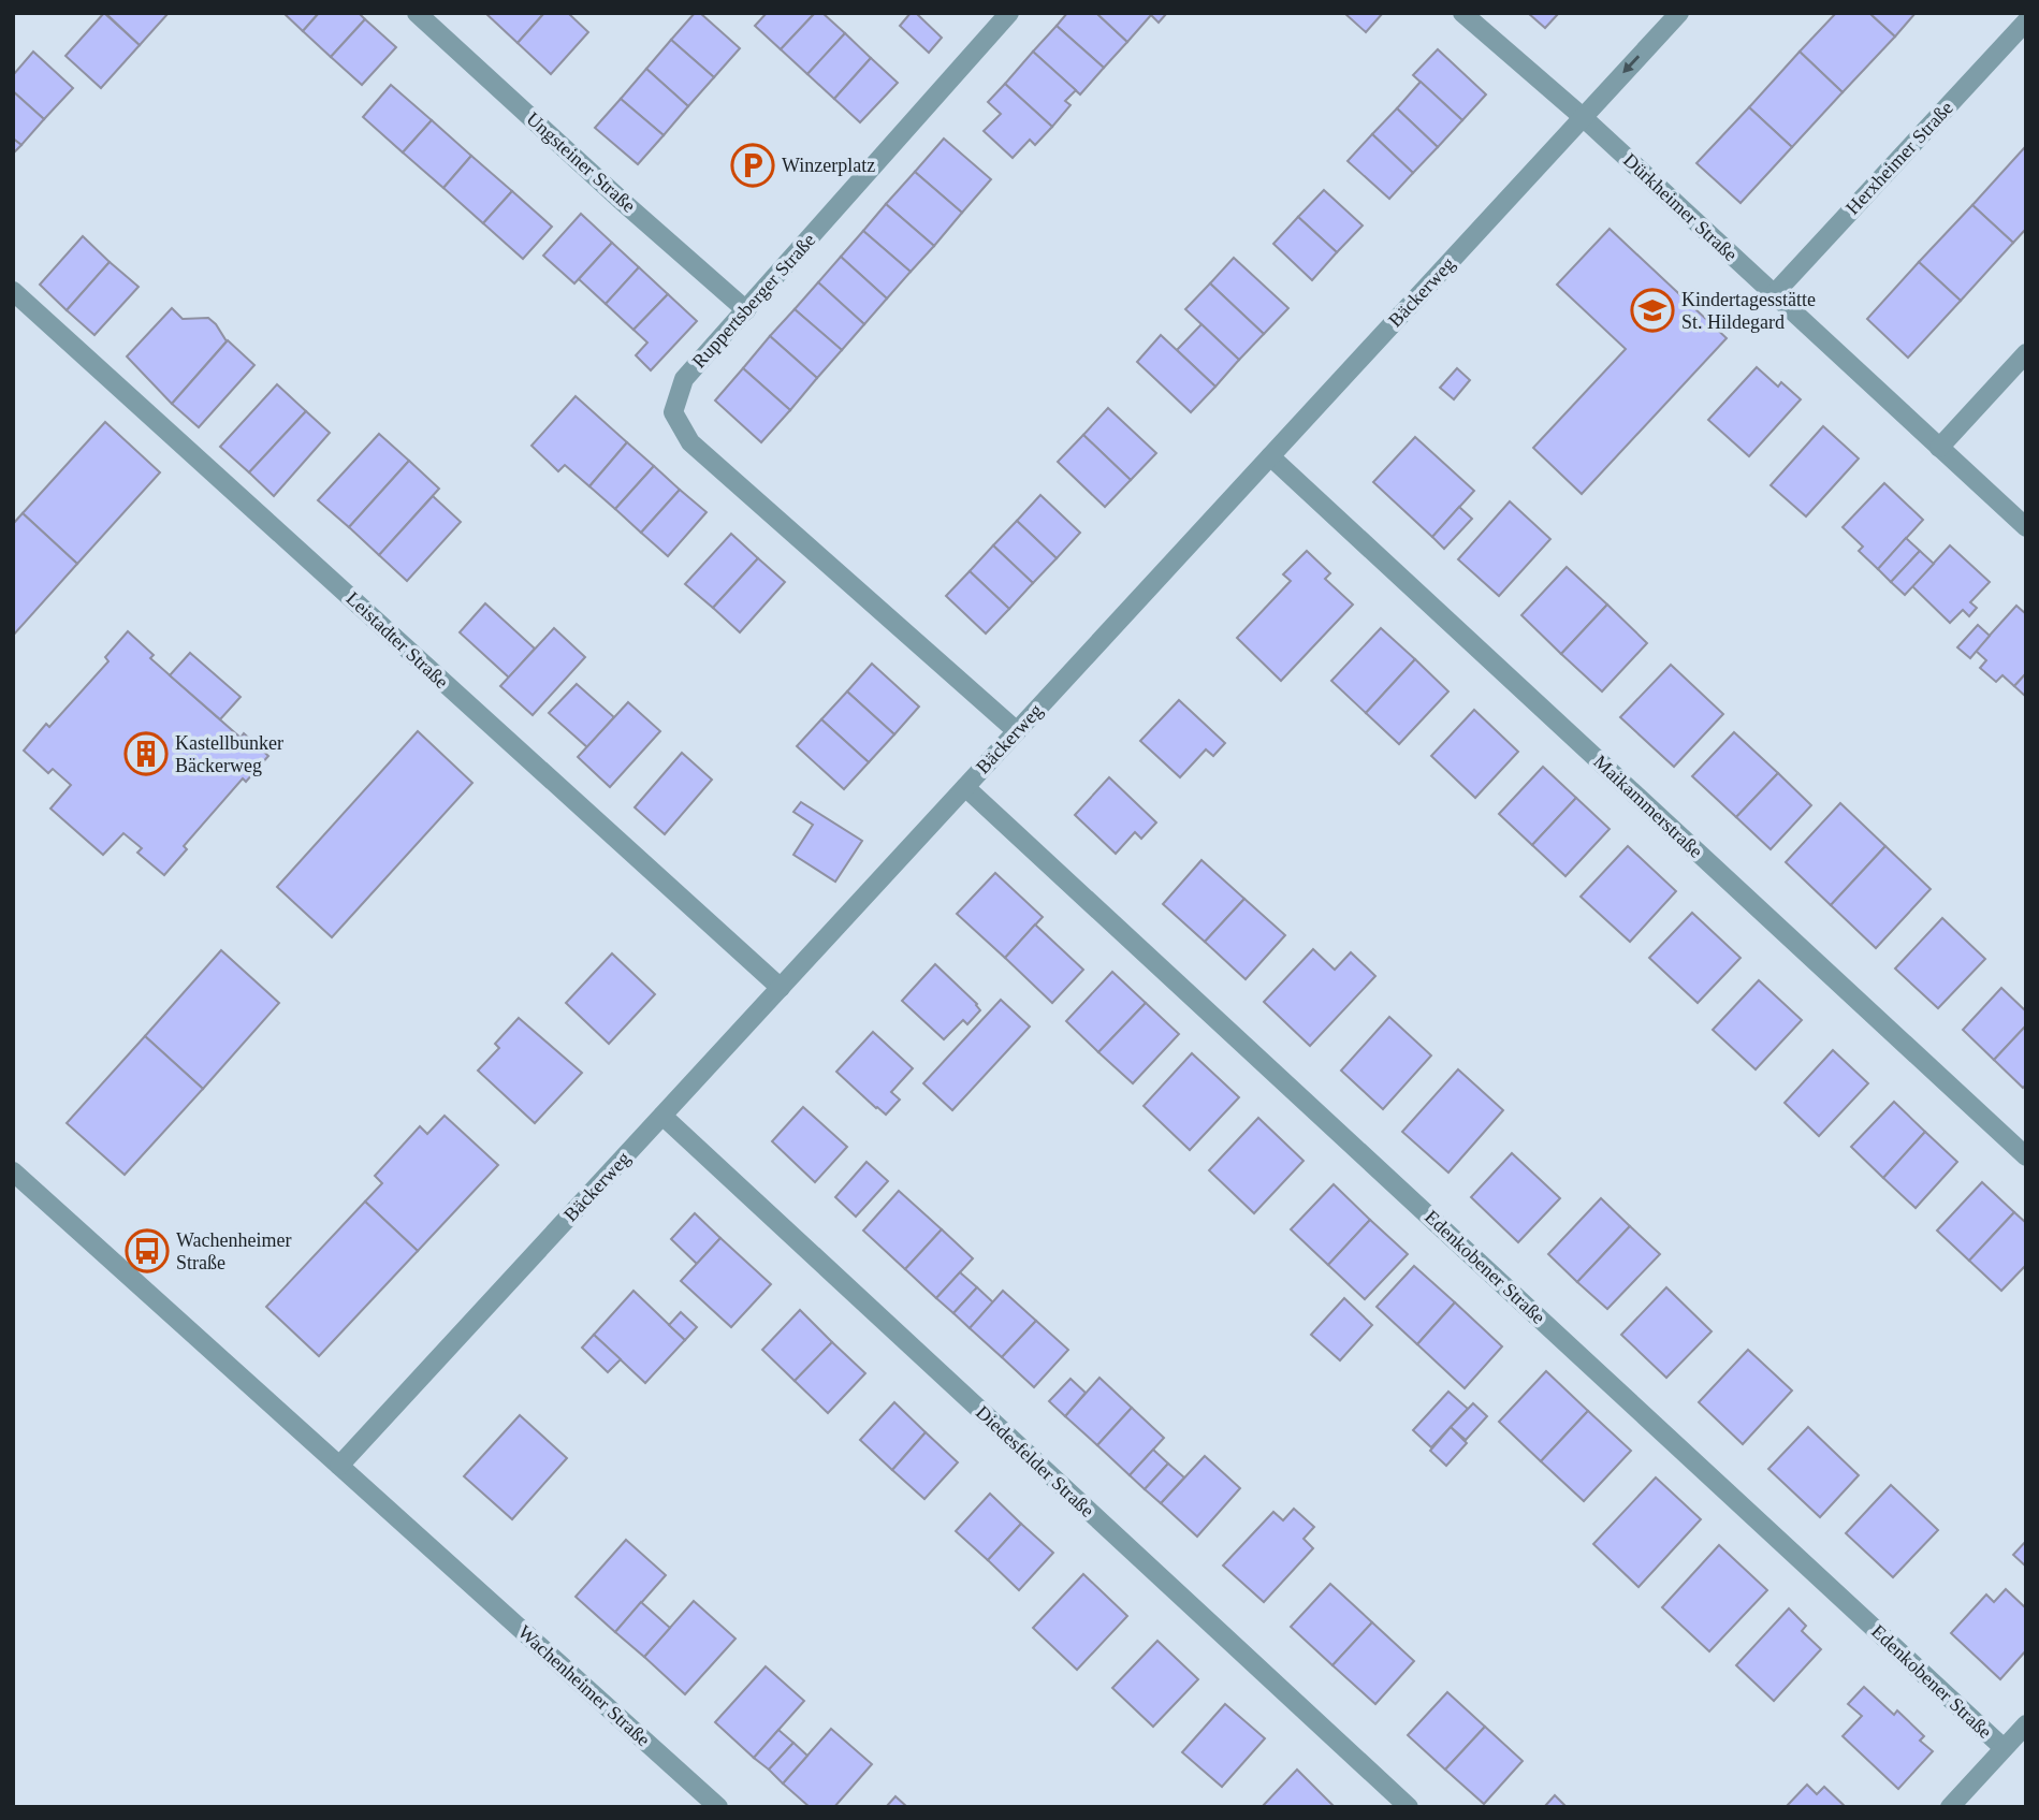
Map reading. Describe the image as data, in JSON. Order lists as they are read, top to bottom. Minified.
{"streets":{"street":["Herxheimer Straße","Ungsteiner Straße","Dürkheimer Straße","Bäckerweg","Ruppertsberger Straße","Leistadter Straße","Maikammerstraße","Edenkobener Straße","Diedesfelder Straße","Wachenheimer Straße"]},"crossings":[["Herxheimer Straße","Dürkheimer Straße"],["Ungsteiner Straße","Ruppertsberger Straße"],["Dürkheimer Straße","Bäckerweg"],["Bäckerweg","Ruppertsberger Straße"],["Bäckerweg","Leistadter Straße"],["Bäckerweg","Maikammerstraße"],["Bäckerweg","Edenkobener Straße"],["Bäckerweg","Diedesfelder Straße"],["Bäckerweg","Wachenheimer Straße"]],"places":{"parking":["Winzerplatz"],"school or university":["Kindertagesstätte St. Hildegard"],"building":["Kastellbunker Bäckerweg"],"bus stop":["Wachenheimer Straße"]}}
